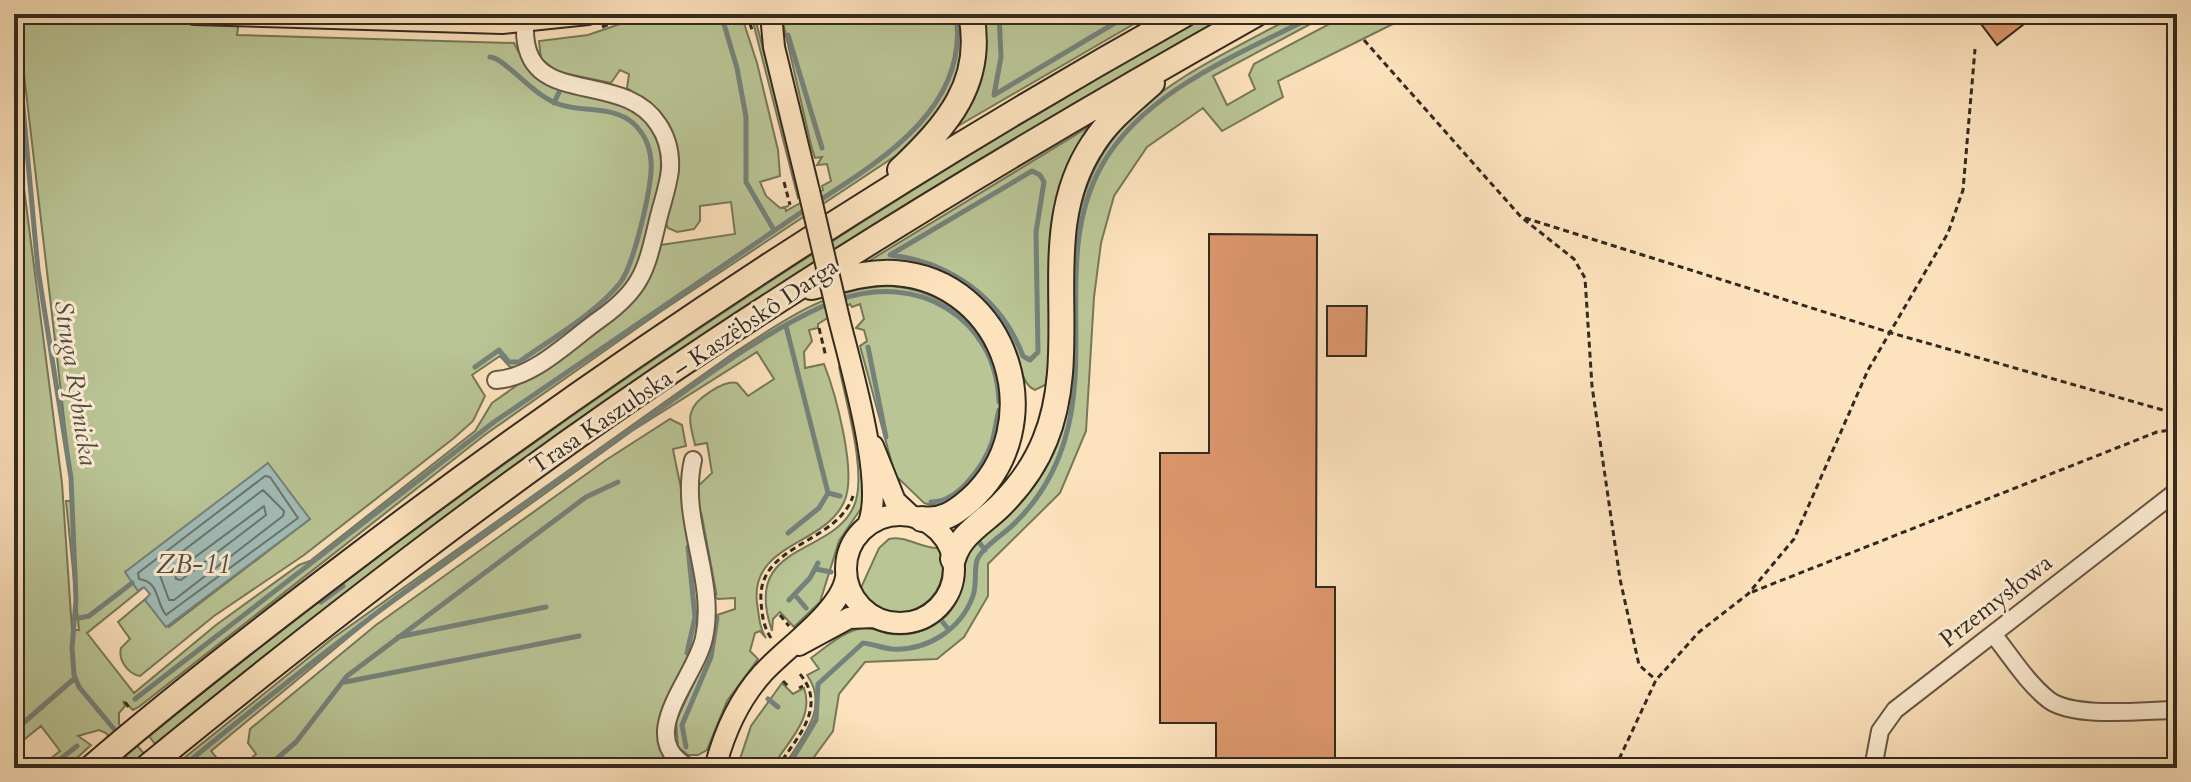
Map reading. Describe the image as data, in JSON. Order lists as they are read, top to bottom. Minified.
{"streets":{"highway":["Trasa Kaszubska – Kaszëbskô Darga"],"street":["Przemysłowa"]},"water":["Struga Rybnicka","ZB-11"]}
